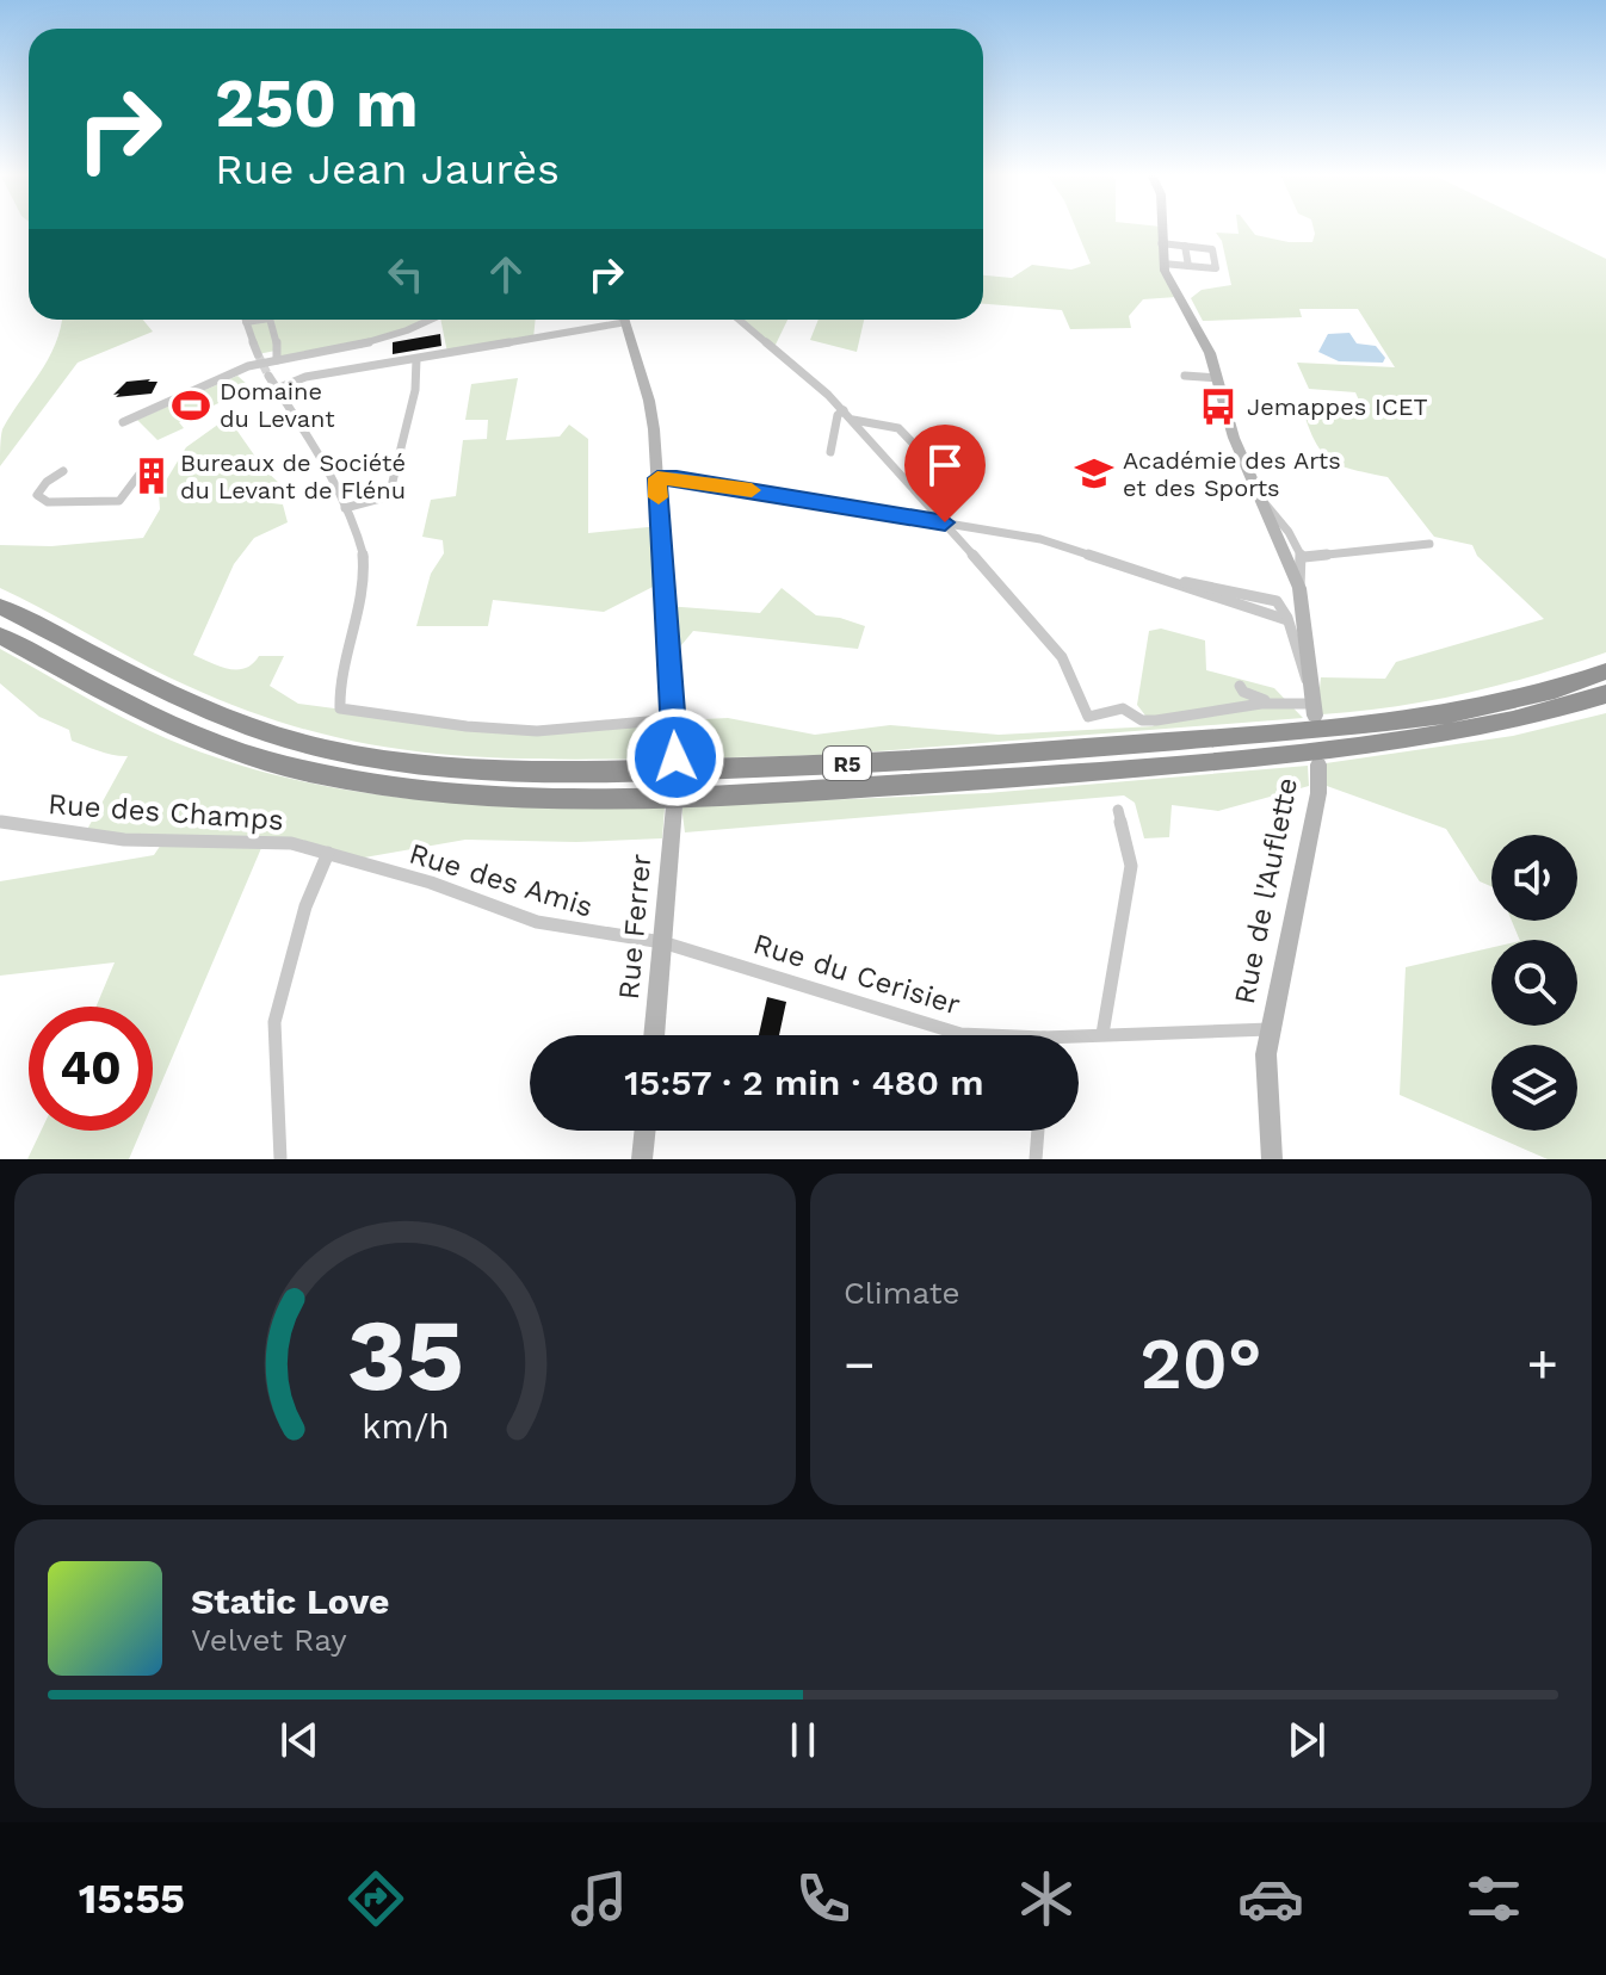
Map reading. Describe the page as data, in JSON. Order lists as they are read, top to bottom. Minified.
{"streets":{"highway":["R5"],"street":["Rue des Champs","Rue des Amis","Rue de l'Auflette","Rue Ferrer","Rue du Cerisier"]},"crossings":[["Rue des Champs","Rue des Amis"],["Rue des Amis","Rue Ferrer"],["Rue des Amis","Rue du Cerisier"],["Rue de l'Auflette","Rue du Cerisier"],["Rue Ferrer","Rue du Cerisier"]],"places":{"sports":["Domaine du Levant"],"bus stop":["Jemappes ICET"],"school or university":["Académie des Arts et des Sports"],"building":["Bureaux de Société du Levant de Flénu"]},"page":{"turn":["250 m","Rue Jean Jaurès"],"limit":"40","trip":"15:57 · 2 min · 480 m","tile":"Climate","heat":["−","20°","+"],"song":["Static Love","Velvet Ray"],"tabs":"15:55","gauge":["35","km/h"]}}
